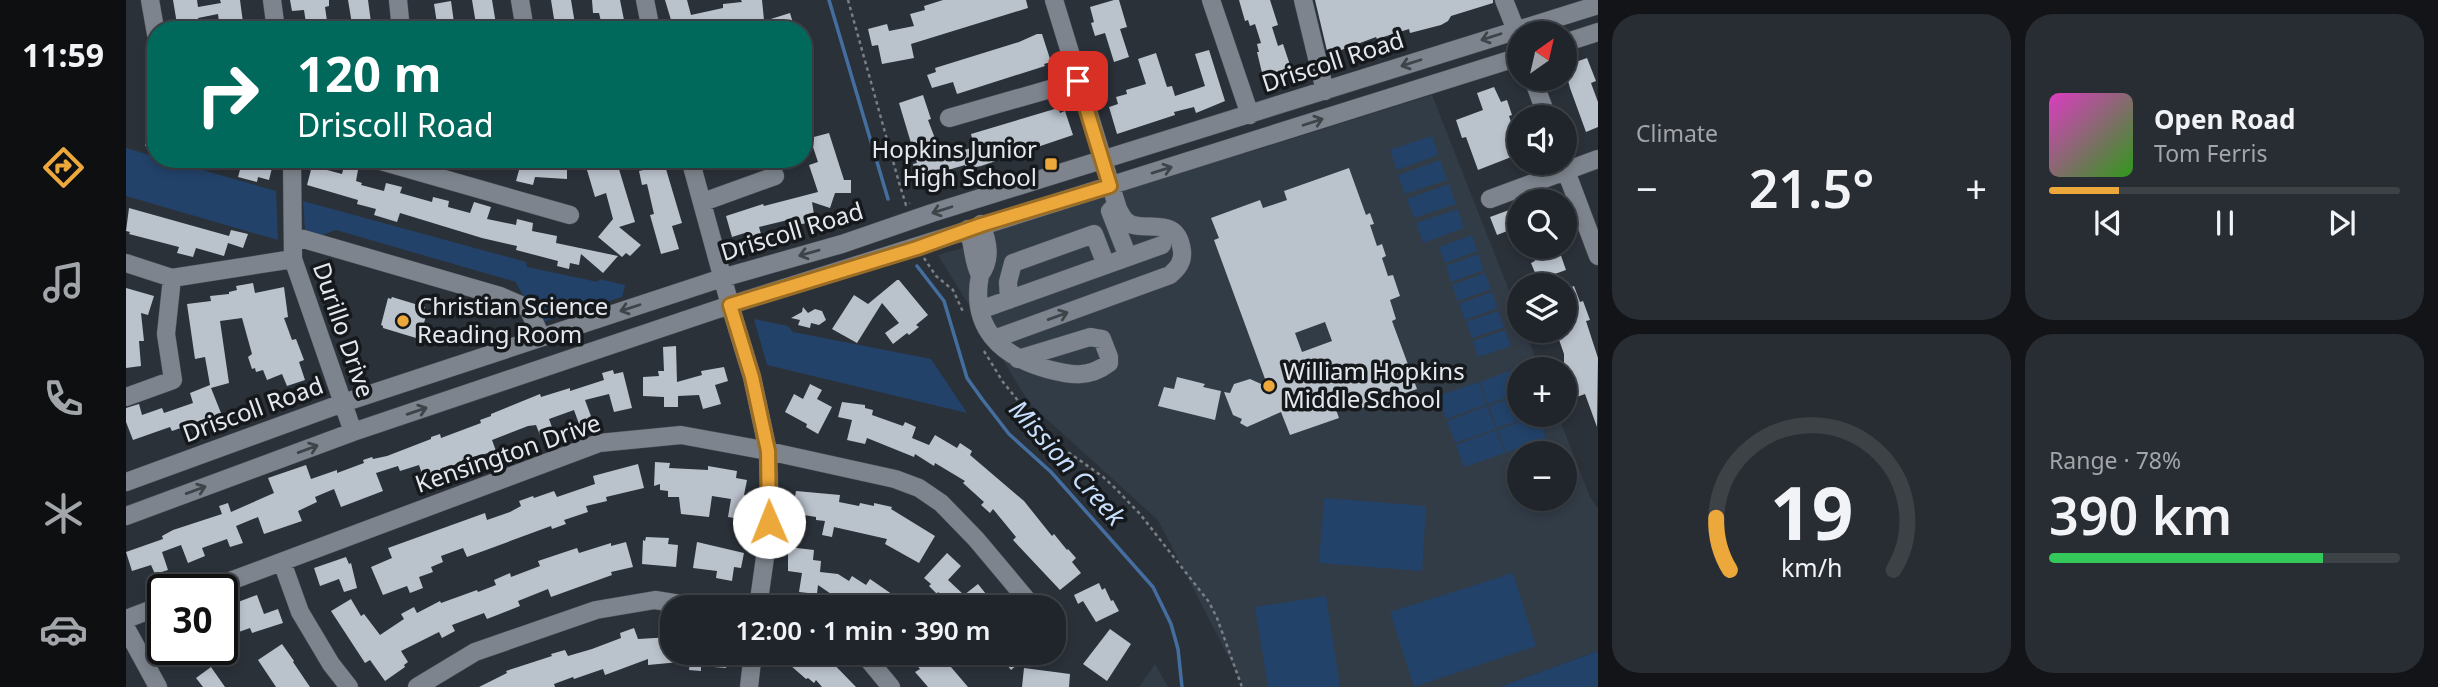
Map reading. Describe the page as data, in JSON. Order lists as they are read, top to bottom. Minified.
{"streets":{"street":["Driscoll Road","Durillo Drive","Kensington Drive"]},"crossings":[["Driscoll Road","Durillo Drive"]],"water":["Mission Creek"],"places":{"transit":["Hopkins Junior High School"],"other":["Christian Science Reading Room","William Hopkins Middle School"]},"north":"top right","page":{"tabs":"11:59","tile":["Climate",["Range · 78%","390 km"]],"map_buttons":["+","−"],"turn":["120 m","Driscoll Road"],"song":["Open Road","Tom Ferris"],"heat":["−","21.5°","+"],"limit":"30","trip":"12:00 · 1 min · 390 m","gauge":["19","km/h"]}}
